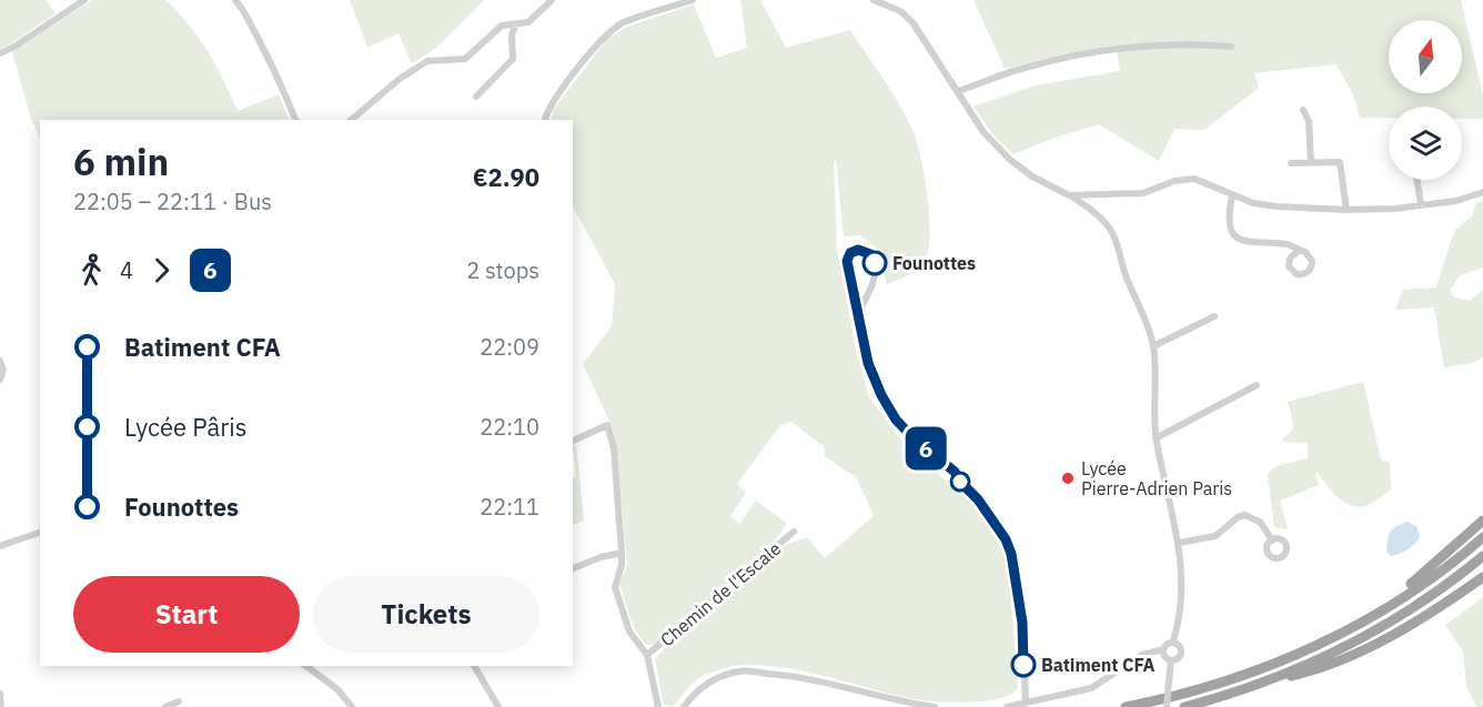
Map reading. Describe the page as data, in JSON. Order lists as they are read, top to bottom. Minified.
{"streets":{"street":["Chemin de l'Escale"]},"places":["Founottes","Lycée Pierre-Adrien Paris","Batiment CFA"],"lines":["bus line 6"],"north":"top","page":{"on_map":"6","heading":["6 min","22:05 – 22:11 · Bus","€2.90"],"legs":["4","6","2 stops"],"list":[{"name":"Batiment CFA","value":"22:09"},{"name":"Lycée Pâris","value":"22:10"},{"name":"Founottes","value":"22:11"}],"buttons":["Start","Tickets"]}}
